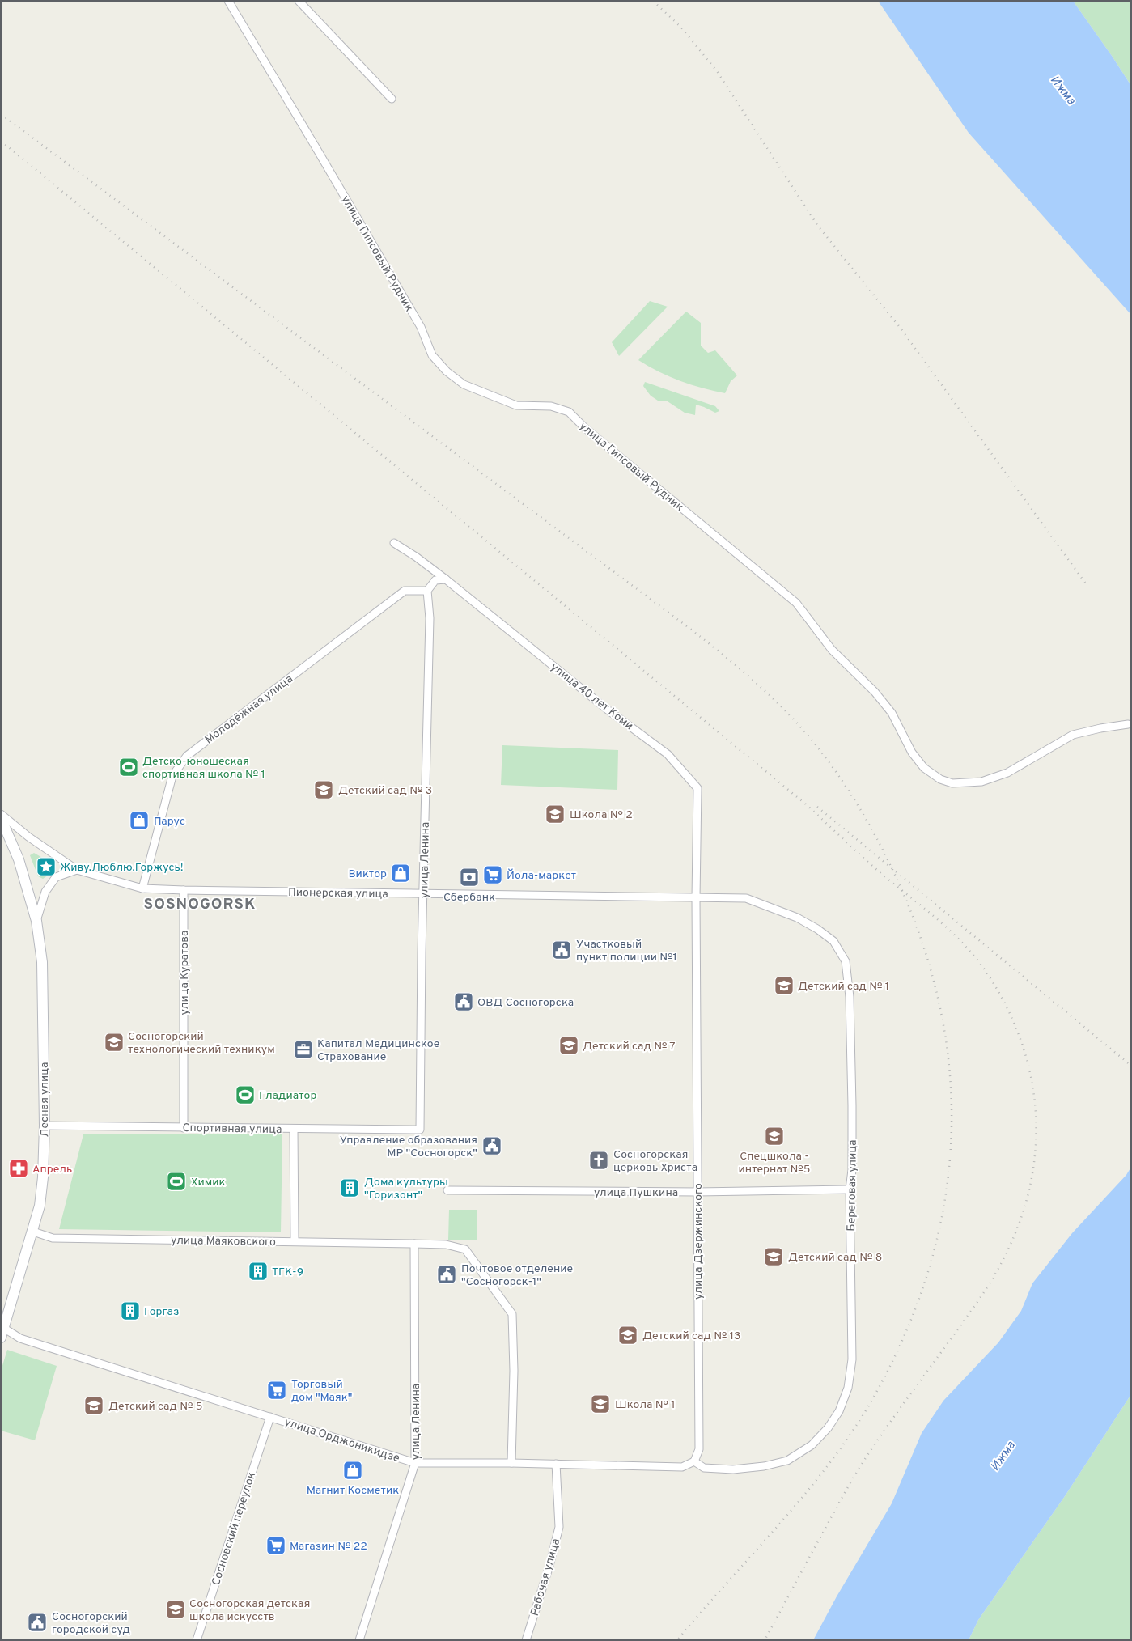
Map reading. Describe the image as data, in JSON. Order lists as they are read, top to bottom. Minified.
{"streets":{"main road":["Лесная улица"],"street":["улица Гипсовый Рудник","улица 40 лет Коми","Молодёжная улица","улица Ленина","Пионерская улица","улица Куратова","Спортивная улица","Береговая улица","улица Пушкина","улица Маяковского","улица Дзержинского","улица Орджоникидзе","Сосновский переулок","Рабочая улица"]},"crossings":[["улица 40 лет Коми","Пионерская улица"],["улица 40 лет Коми","Береговая улица"],["улица 40 лет Коми","улица Дзержинского"],["Молодёжная улица","улица Ленина"],["Молодёжная улица","Пионерская улица"],["улица Ленина","Пионерская улица"],["улица Ленина","Спортивная улица"],["улица Ленина","улица Маяковского"],["улица Ленина","улица Орджоникидзе"],["Пионерская улица","улица Куратова"],["Пионерская улица","Береговая улица"],["Пионерская улица","улица Дзержинского"],["улица Куратова","Спортивная улица"],["Лесная улица","Спортивная улица"],["Лесная улица","улица Маяковского"],["Лесная улица","улица Орджоникидзе"],["Береговая улица","улица Пушкина"],["Береговая улица","улица Дзержинского"],["Береговая улица","улица Орджоникидзе"],["улица Пушкина","улица Дзержинского"],["улица Маяковского","улица Орджоникидзе"],["улица Дзержинского","улица Орджоникидзе"],["улица Орджоникидзе","Сосновский переулок"],["улица Орджоникидзе","Рабочая улица"]],"districts":["SOSNOGORSK"],"water":["Ижма"],"places":{"sports":["Детско-юношеская спортивная школа № 1","Гладиатор","Химик"],"school or university":["Детский сад № 3","Школа № 2","Детский сад № 1","Сосногорский технологический техникум","Детский сад № 7","Спецшкола - интернат №5","Детский сад № 8","Детский сад № 13","Школа № 1","Детский сад № 5","Сосногорская детская школа искусств"],"shop":["Парус","Виктор","Магнит Косметик"],"place":["Живу.Люблю.Горжусь!"],"supermarket":["Йола-маркет","Торговый дом \"Маяк\"","Магазин № 22"],"bank":["Сбербанк"],"public building":["Участковый пункт полиции №1","ОВД Сосногорска","Управление образования МР \"Сосногорск\"","Почтовое отделение \"Сосногорск-1\"","Сосногорский городской суд"],"office":["Капитал Медицинское Страхование"],"church":["Сосногорская церковь Христа"],"pharmacy":["Апрель"],"building":["Дома культуры \"Горизонт\"","ТГК-9","Горгаз"]}}
